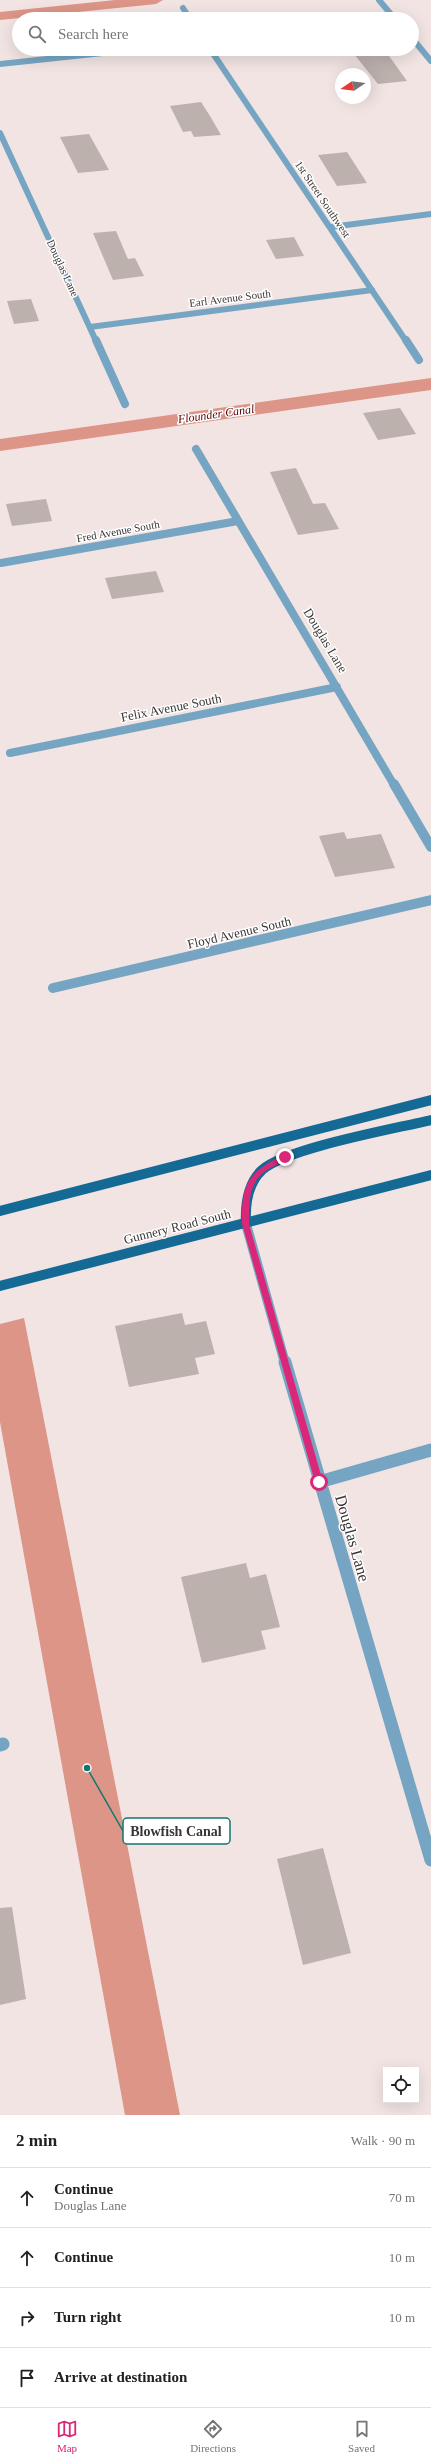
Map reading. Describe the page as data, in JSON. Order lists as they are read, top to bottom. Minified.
{"streets":{"main road":["Gunnery Road South"],"street":["1st Street Southwest","Douglas Lane","Earl Avenue South","Fred Avenue South","Felix Avenue South","Floyd Avenue South"]},"crossings":[["1st Street Southwest","Earl Avenue South"],["Douglas Lane","Earl Avenue South"],["Douglas Lane","Fred Avenue South"],["Douglas Lane","Felix Avenue South"],["Douglas Lane","Gunnery Road South"]],"water":["Flounder Canal"],"places":["Blowfish Canal"],"north":"left","page":{"search":"Search here","heading":["2 min","Walk · 90 m"],"list":[["Continue","Douglas Lane","70 m"],["Continue","10 m"],["Turn right","10 m"],"Arrive at destination"],"nav":["Map","Directions","Saved"]}}
